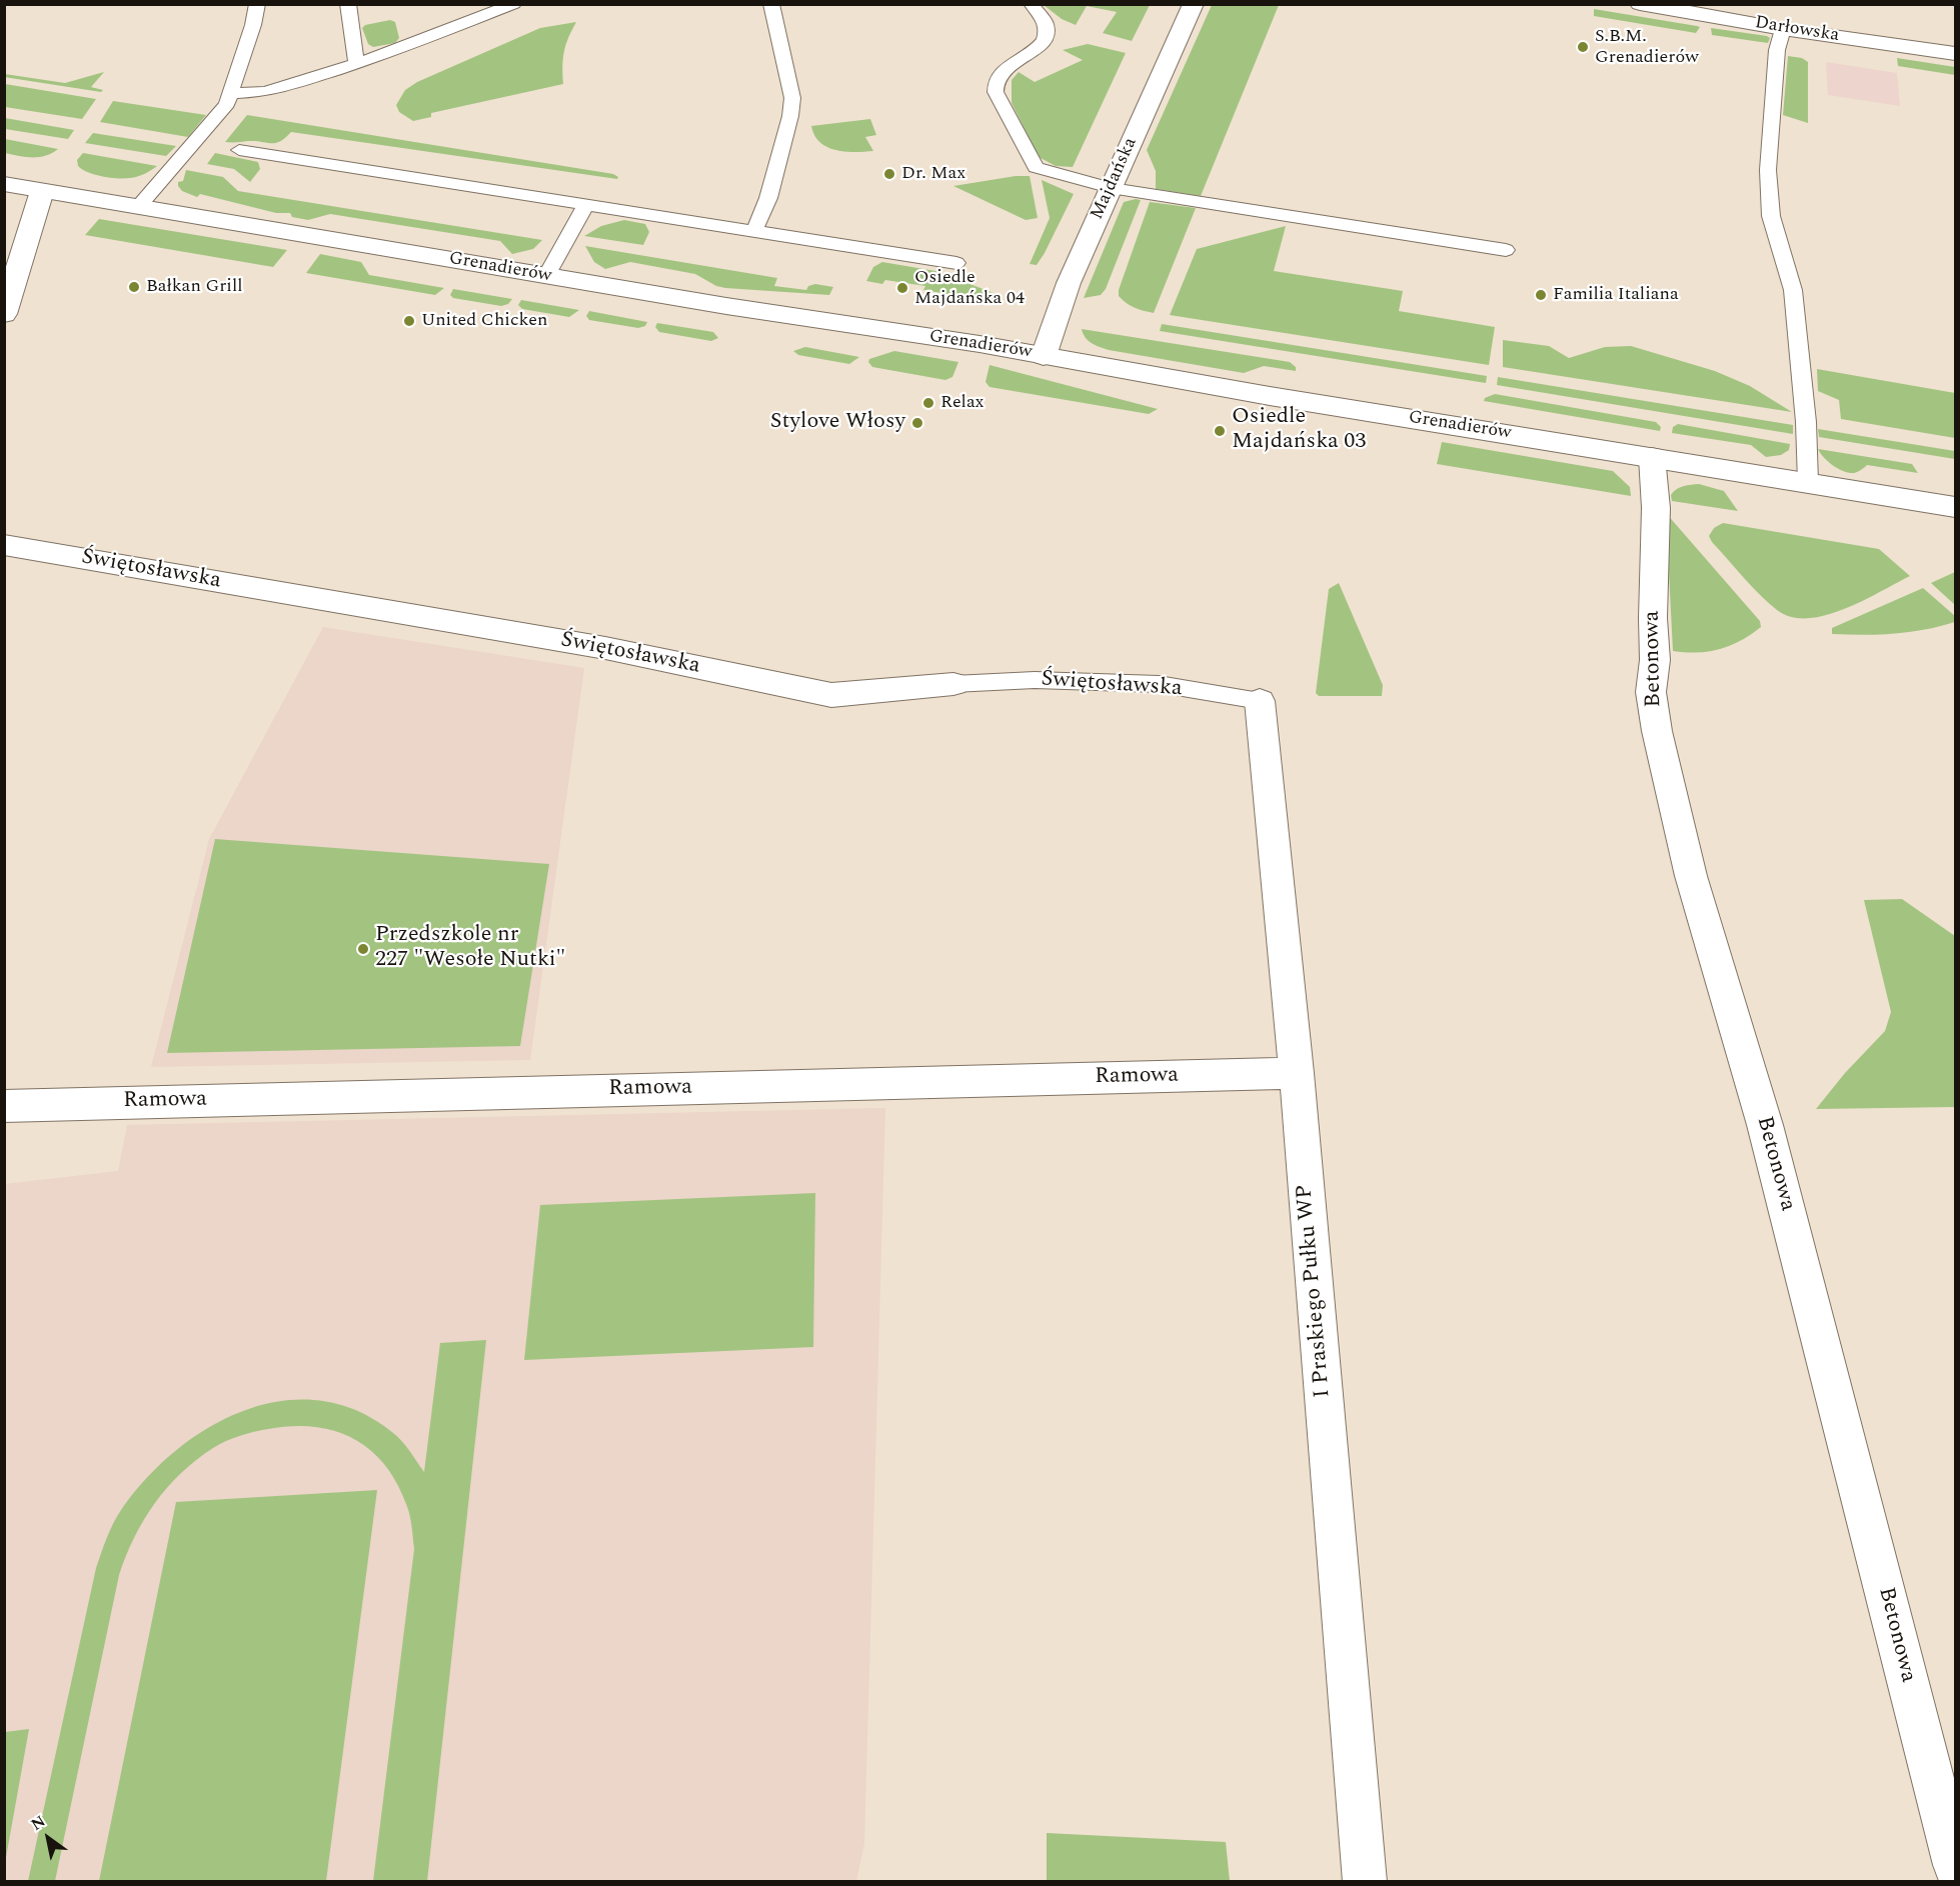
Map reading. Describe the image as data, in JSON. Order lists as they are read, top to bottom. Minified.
{"streets":{"street":["Darłowska","Majdańska","Grenadierów","Świętosławska","Betonowa","Ramowa","I Praskiego Pułku WP"]},"crossings":[["Majdańska","Grenadierów"],["Grenadierów","Betonowa"],["Świętosławska","I Praskiego Pułku WP"],["Ramowa","I Praskiego Pułku WP"]],"places":["S.B.M. Grenadierów","Dr. Max","Bałkan Grill","Osiedle Majdańska 04","Familia Italiana","United Chicken","Relax","Stylove Włosy","Osiedle Majdańska 03","Przedszkole nr 227 \"Wesołe Nutki\""],"north":"top left"}
